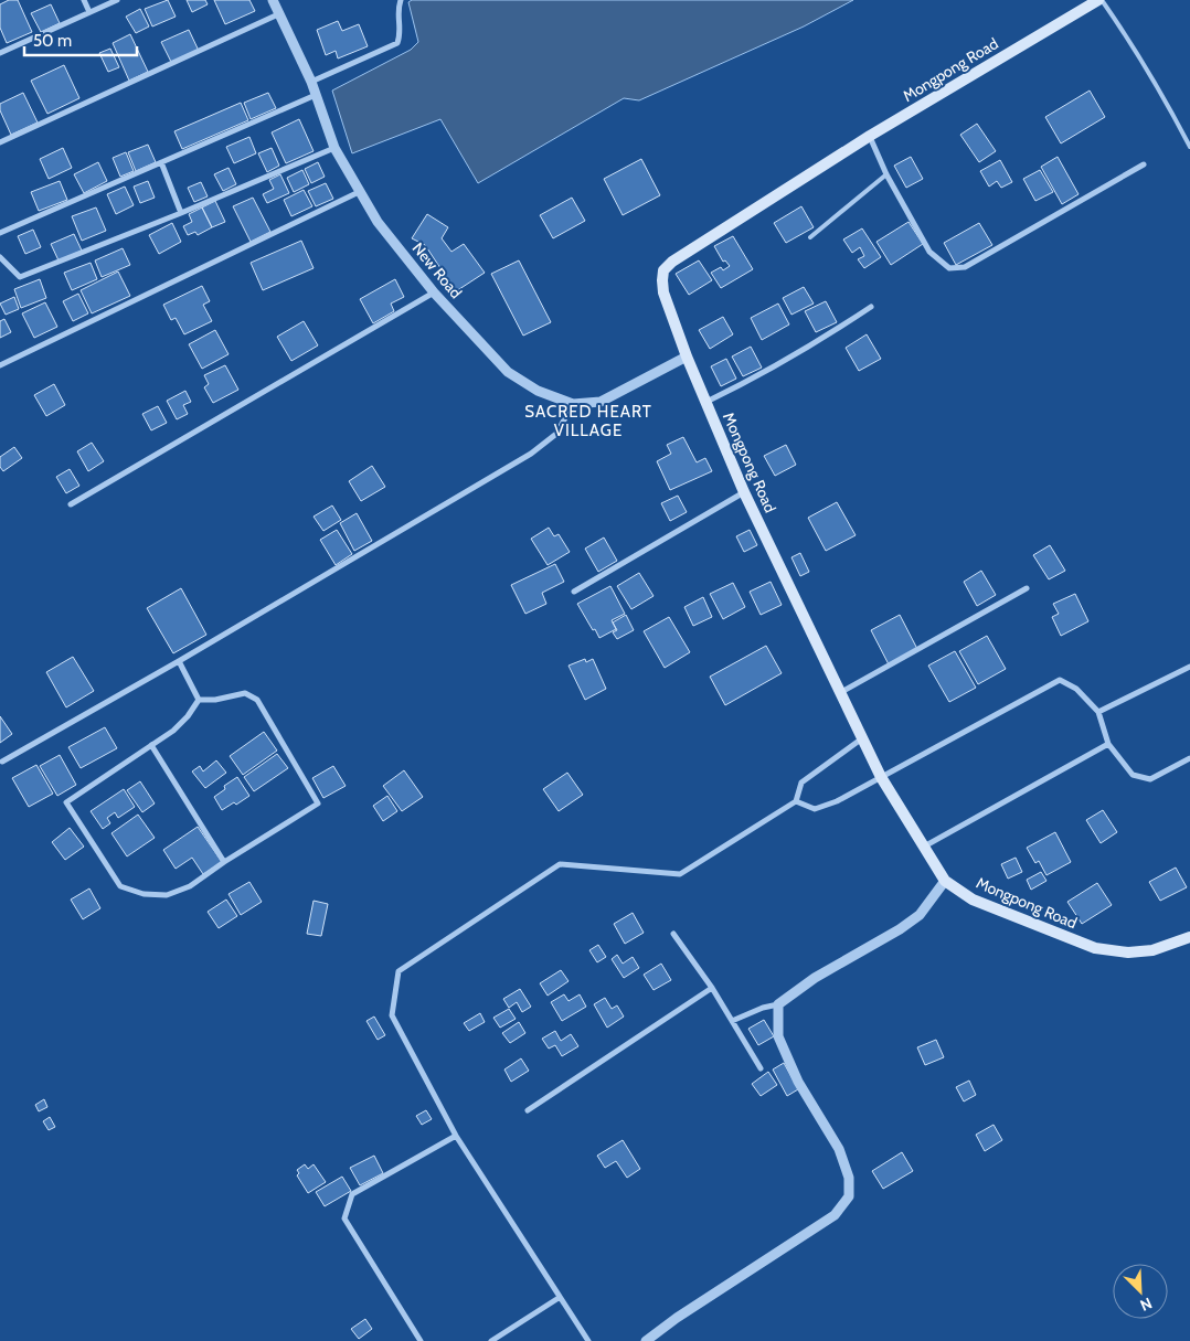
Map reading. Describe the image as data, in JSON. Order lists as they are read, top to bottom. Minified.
{"streets":{"main road":["Mongpong Road"],"street":["New Road"]},"crossings":[["Mongpong Road","New Road"]],"districts":["SACRED HEART VILLAGE"],"scale_bar":"50 m","north":"bottom right"}
